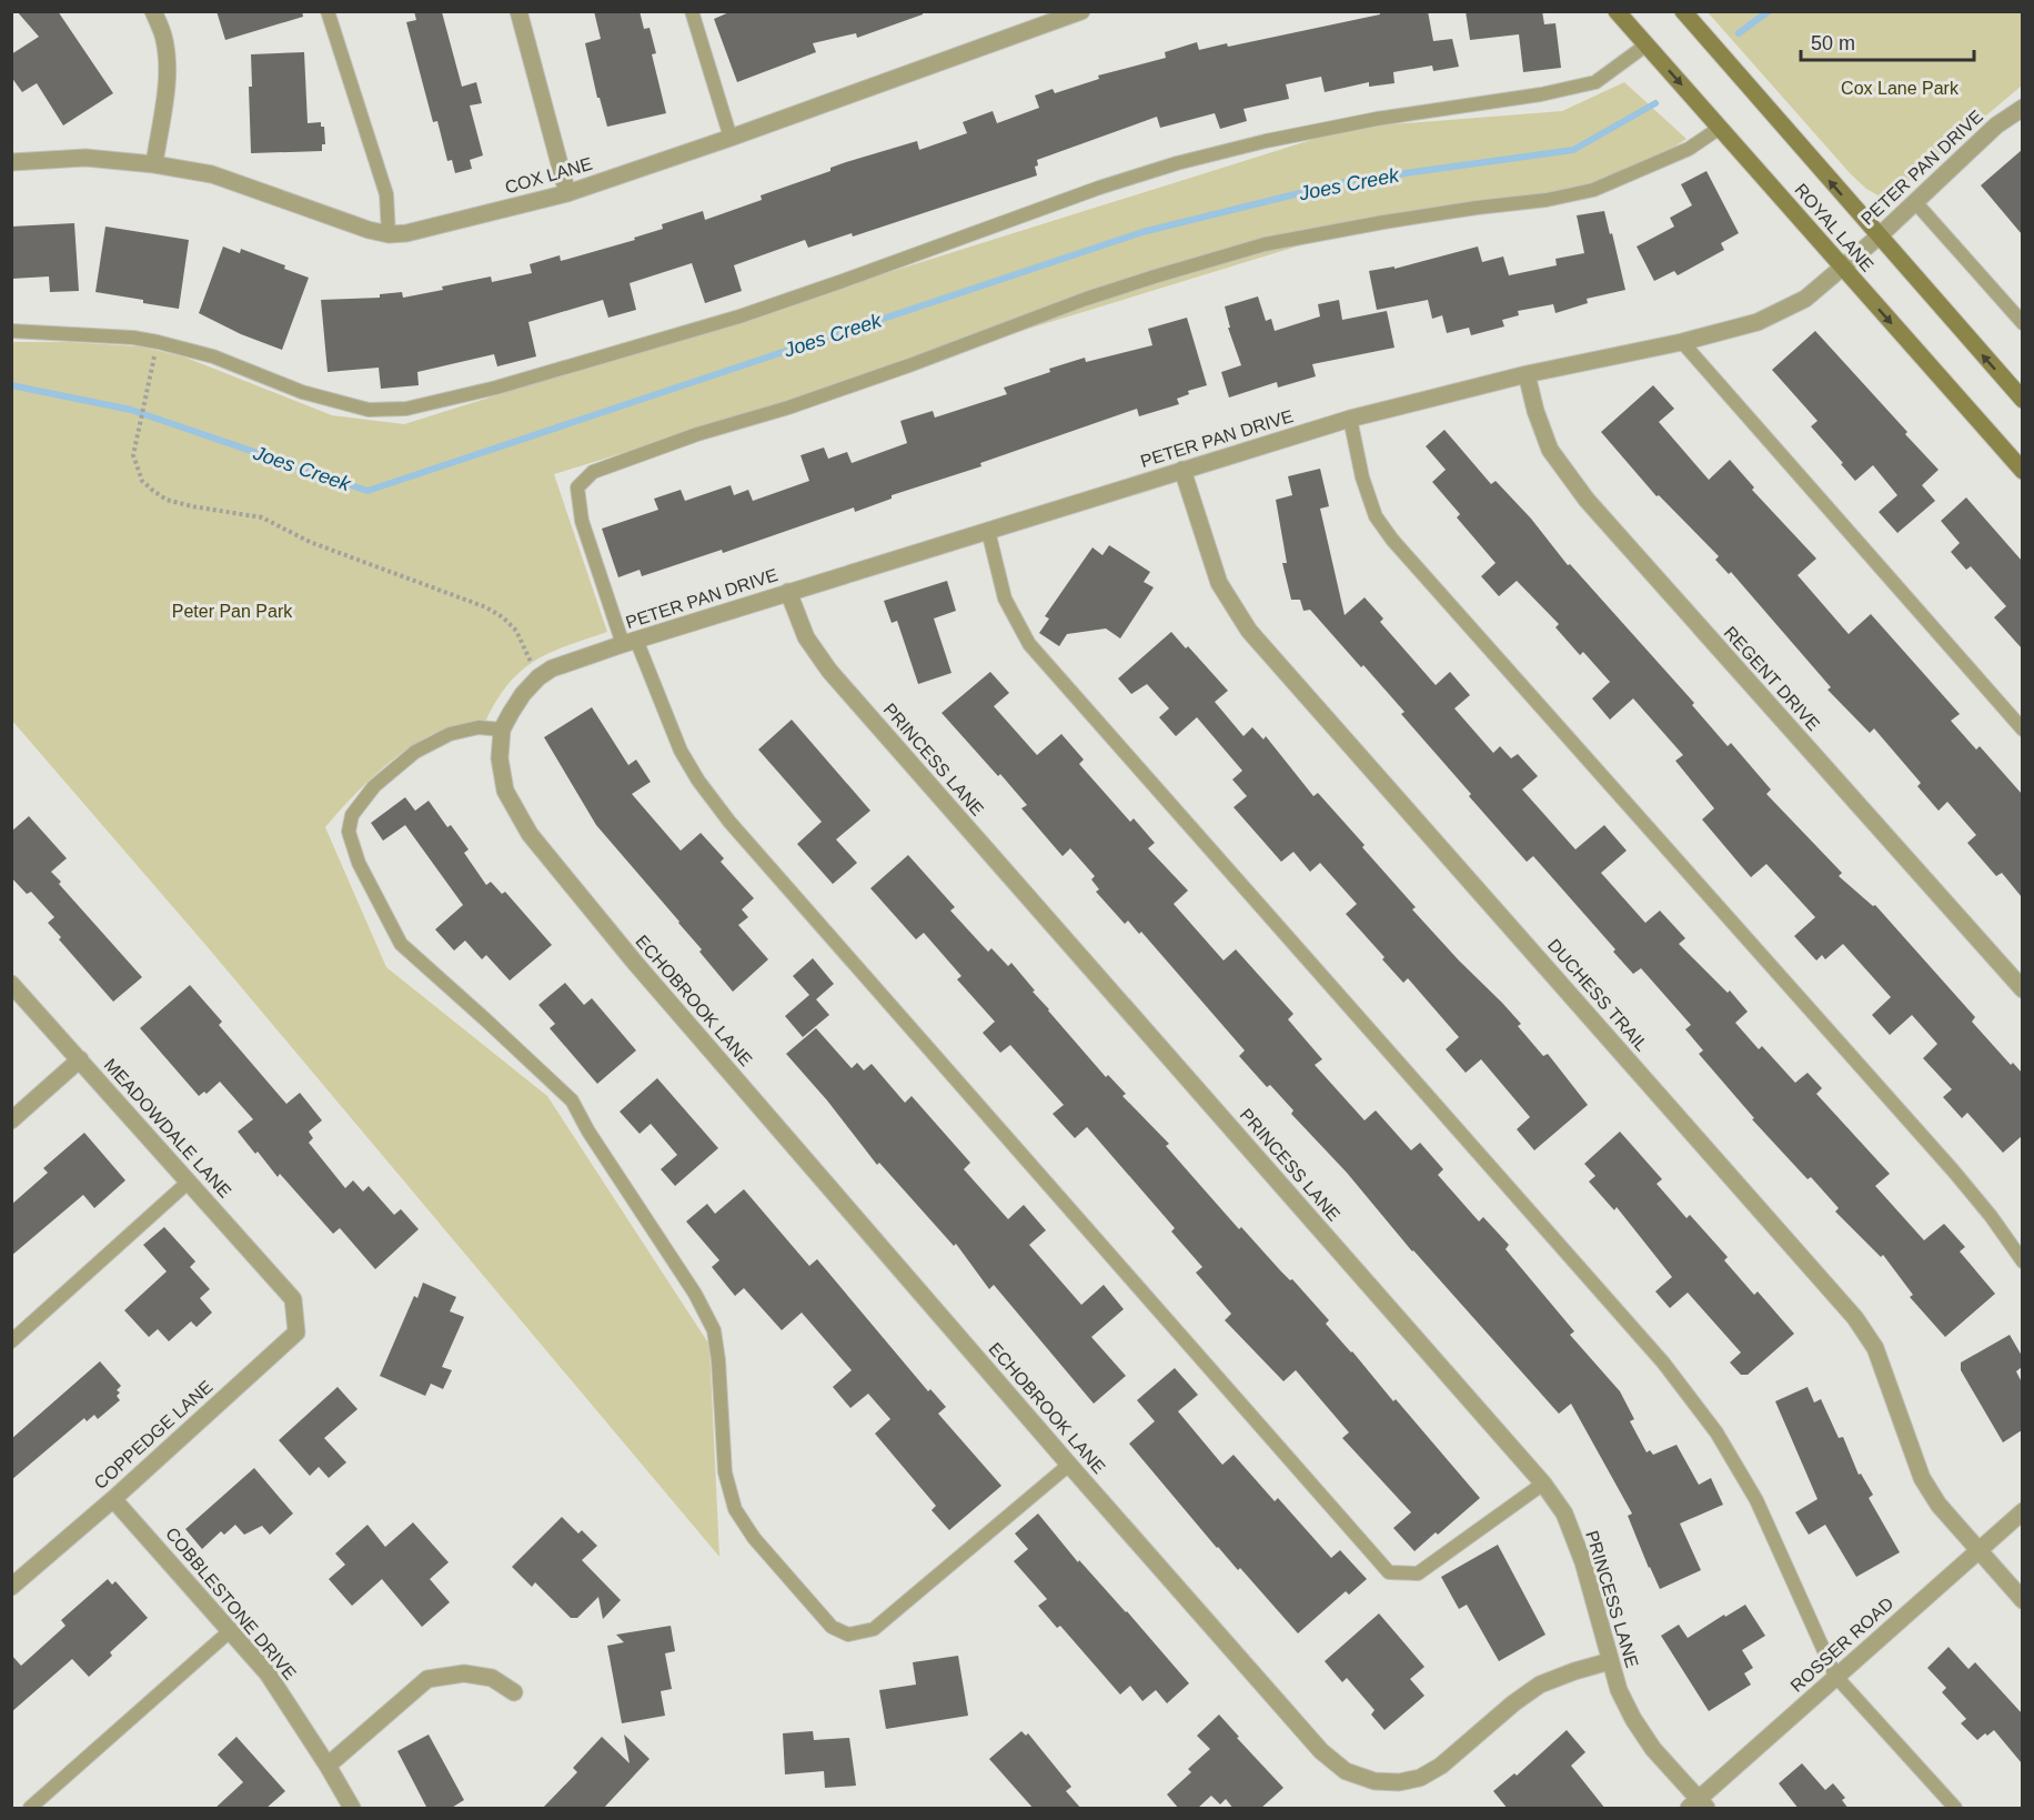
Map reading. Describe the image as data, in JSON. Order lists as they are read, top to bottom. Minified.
{"streets":{"main road":["ROYAL LANE"],"street":["PETER PAN DRIVE","COX LANE","REGENT DRIVE","PRINCESS LANE","DUCHESS TRAIL","ECHOBROOK LANE","MEADOWDALE LANE","COPPEDGE LANE","COBBLESTONE DRIVE","ROSSER ROAD"]},"crossings":[["PETER PAN DRIVE","ROYAL LANE"],["PETER PAN DRIVE","REGENT DRIVE"],["PETER PAN DRIVE","PRINCESS LANE"],["PETER PAN DRIVE","DUCHESS TRAIL"],["PETER PAN DRIVE","ECHOBROOK LANE"],["PRINCESS LANE","ECHOBROOK LANE"],["PRINCESS LANE","ROSSER ROAD"],["DUCHESS TRAIL","ROSSER ROAD"],["MEADOWDALE LANE","COPPEDGE LANE"],["COPPEDGE LANE","COBBLESTONE DRIVE"]],"water":["Joes Creek"],"parks":["Cox Lane Park","Peter Pan Park"],"scale_bar":"50 m"}
